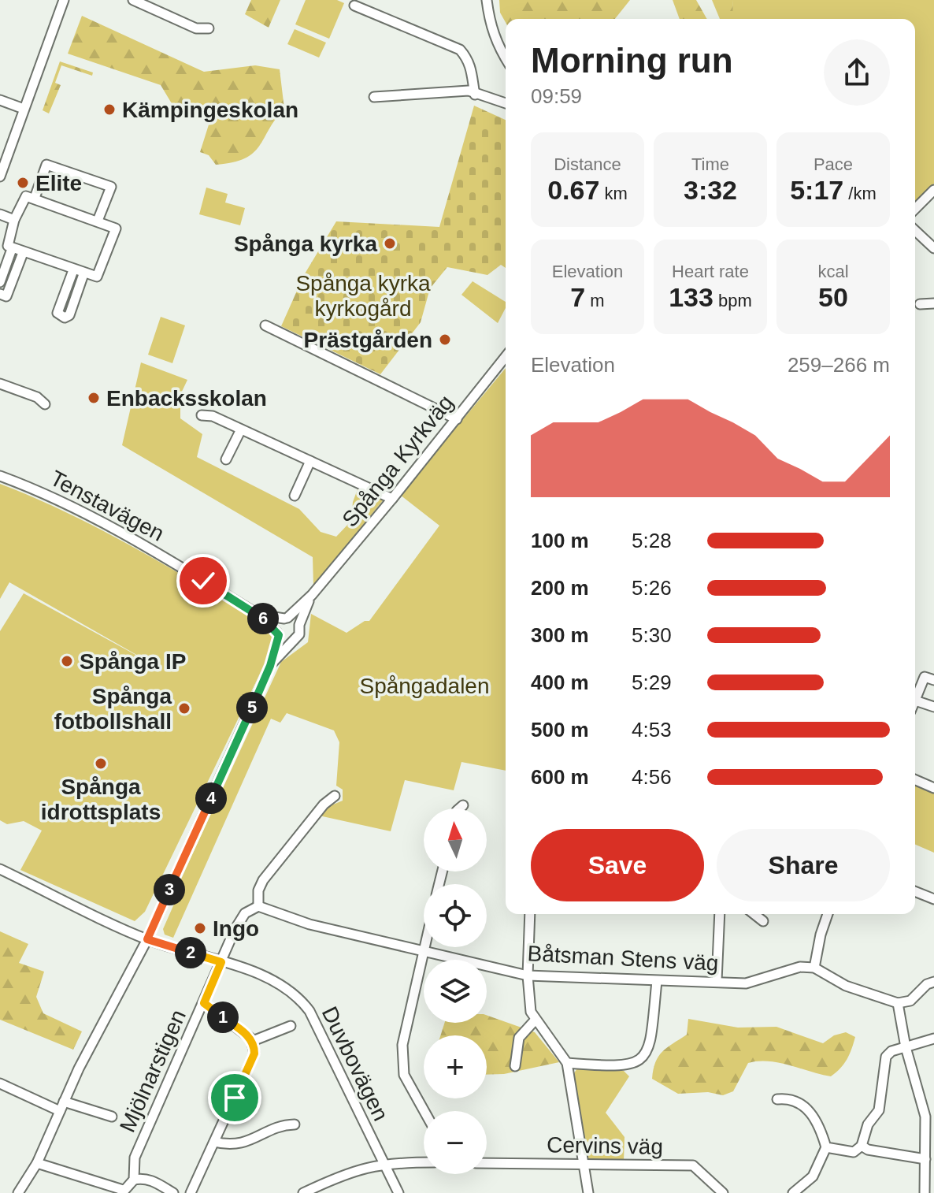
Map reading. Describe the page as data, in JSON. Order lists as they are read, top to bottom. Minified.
{"streets":{"street":["Spånga Kyrkväg","Tenstavägen","Båtsman Stens väg","Duvbovägen","Mjölnarstigen","Cervins väg"]},"crossings":[["Spånga Kyrkväg","Tenstavägen"],["Duvbovägen","Mjölnarstigen"]],"parks":["Spånga kyrka kyrkogård","Spångadalen"],"places":["Kämpingeskolan","Elite","Spånga kyrka","Prästgården","Enbacksskolan","Spånga IP","Spånga fotbollshall","Spånga idrottsplats","Ingo"],"north":"top","page":{"heading":["Morning run","09:59"],"stats":[["Distance","0.67 km"],["Time","3:32"],["Pace","5:17 /km"],["Elevation","7 m"],["Heart rate","133 bpm"],["kcal","50"]],"chart":["Elevation","259–266 m"],"list":[{"name":"100 m","note":"5:28"},{"name":"200 m","note":"5:26"},{"name":"300 m","note":"5:30"},{"name":"400 m","note":"5:29"},{"name":"500 m","note":"4:53"},{"name":"600 m","note":"4:56"}],"pins":["6","5","4","3","2","1"],"map_buttons":["+","−"],"buttons":["Save","Share"]}}
